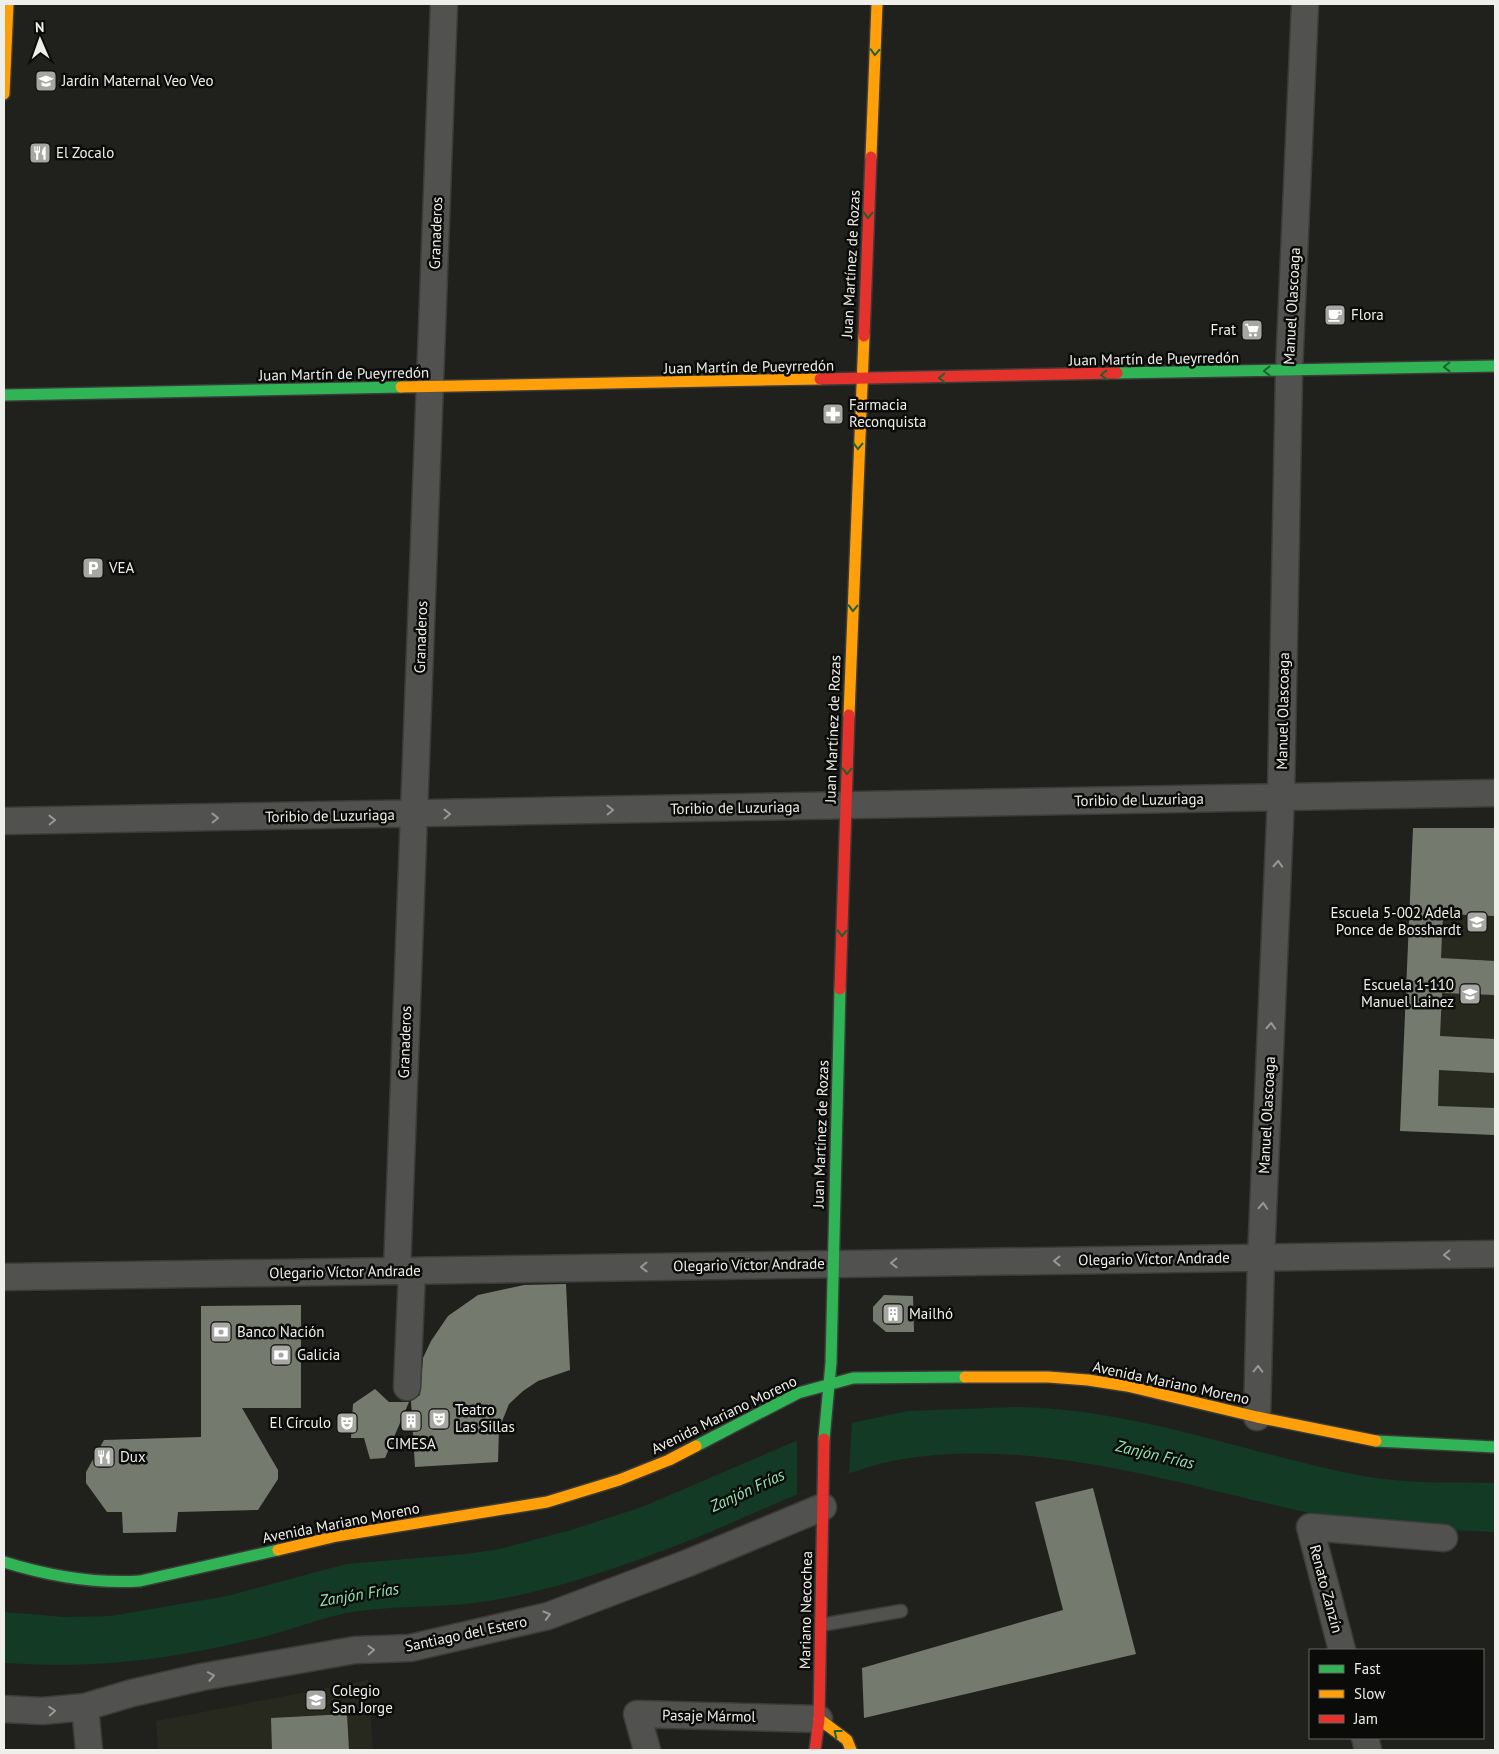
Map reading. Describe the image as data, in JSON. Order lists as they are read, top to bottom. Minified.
{"streets":{"street":["Granaderos","Juan Martínez de Rozas","Manuel Olascoaga","Juan Martín de Pueyrredón","Toribio de Luzuriaga","Olegario Víctor Andrade","Avenida Mariano Moreno","Renato Zanzín","Mariano Necochea","Santiago del Estero","Pasaje Mármol"]},"crossings":[["Granaderos","Juan Martín de Pueyrredón"],["Granaderos","Toribio de Luzuriaga"],["Granaderos","Olegario Víctor Andrade"],["Juan Martínez de Rozas","Juan Martín de Pueyrredón"],["Juan Martínez de Rozas","Toribio de Luzuriaga"],["Juan Martínez de Rozas","Olegario Víctor Andrade"],["Juan Martínez de Rozas","Avenida Mariano Moreno"],["Juan Martínez de Rozas","Mariano Necochea"],["Manuel Olascoaga","Juan Martín de Pueyrredón"],["Manuel Olascoaga","Toribio de Luzuriaga"],["Manuel Olascoaga","Olegario Víctor Andrade"],["Manuel Olascoaga","Avenida Mariano Moreno"],["Mariano Necochea","Santiago del Estero"],["Mariano Necochea","Pasaje Mármol"]],"one_way":["Juan Martínez de Rozas","Manuel Olascoaga","Juan Martín de Pueyrredón","Toribio de Luzuriaga","Olegario Víctor Andrade","Santiago del Estero"],"water":["Zanjón Frías"],"places":{"school or university":["Jardín Maternal Veo Veo","Escuela 5-002 Adela Ponce de Bosshardt","Escuela 1-110 Manuel Lainez","Colegio San Jorge"],"restaurant":["El Zocalo","Dux"],"cafe":["Flora"],"supermarket":["Frat"],"pharmacy":["Farmacia Reconquista"],"parking":["VEA"],"building":["Mailhó","CIMESA"],"bank":["Banco Nación","Galicia"],"theatre":["Teatro Las Sillas","El Círculo"]},"legend":["Fast","Slow","Jam"],"north":"top"}
